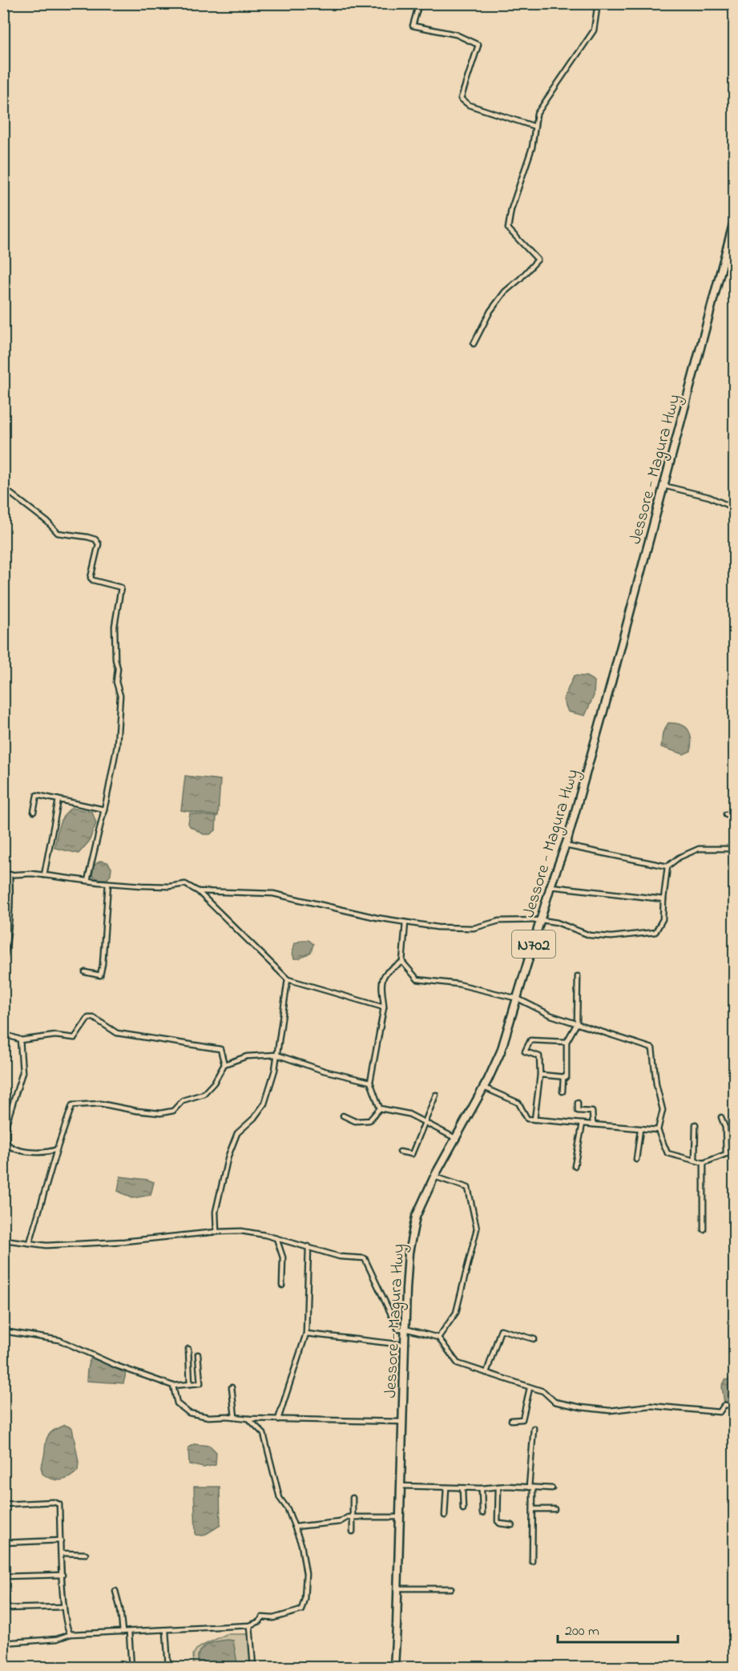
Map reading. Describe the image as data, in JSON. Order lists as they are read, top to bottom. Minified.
{"streets":{"highway":["Jessore - Magura Hwy","N702"]},"scale_bar":"200 m"}
